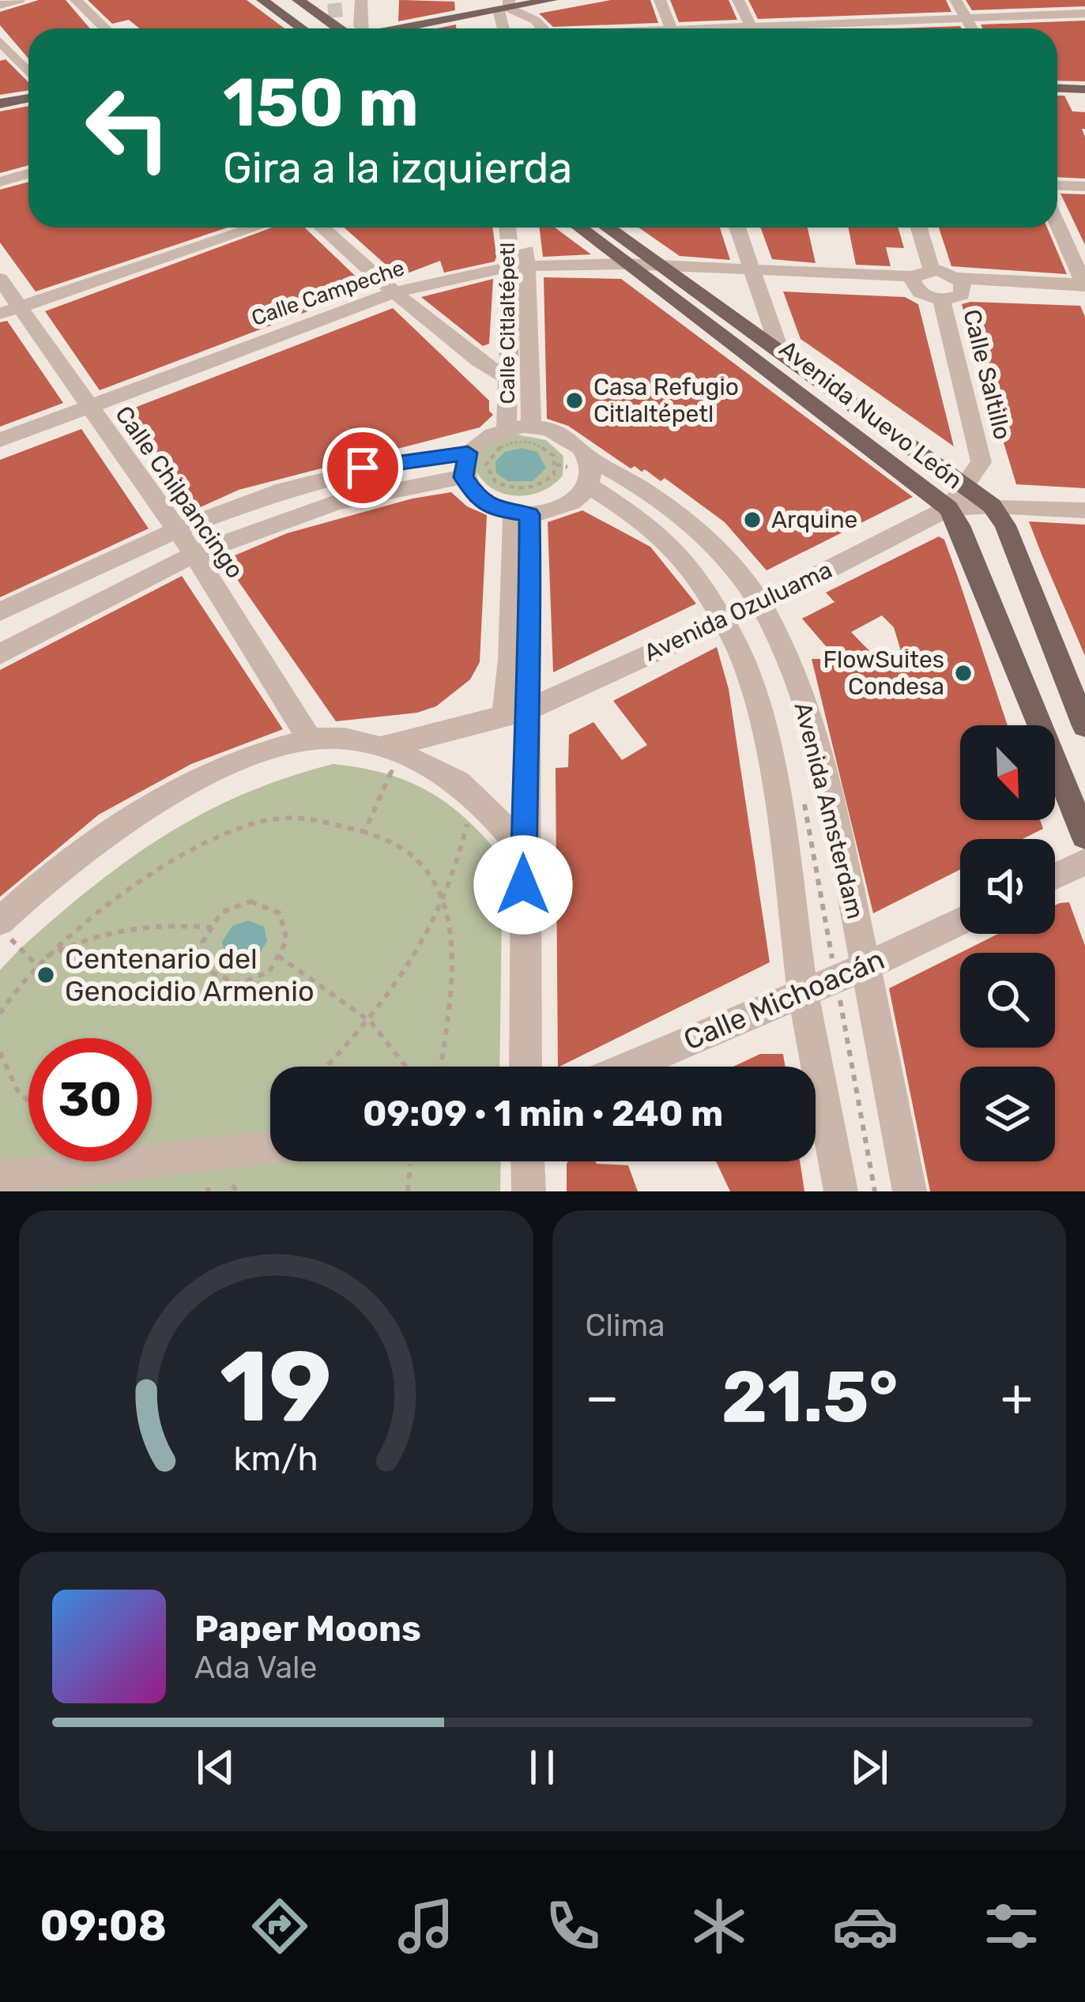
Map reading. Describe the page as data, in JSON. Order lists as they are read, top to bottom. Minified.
{"streets":{"main road":["Avenida Nuevo León"],"street":["Calle Campeche","Calle Citlaltépetl","Calle Saltillo","Calle Chilpancingo","Avenida Ozuluama","Avenida Amsterdam","Calle Michoacán"]},"crossings":[["Calle Campeche","Calle Citlaltépetl"],["Calle Campeche","Avenida Nuevo León"],["Calle Campeche","Calle Chilpancingo"],["Calle Saltillo","Avenida Nuevo León"],["Calle Saltillo","Avenida Ozuluama"],["Avenida Nuevo León","Avenida Ozuluama"],["Avenida Ozuluama","Avenida Amsterdam"],["Avenida Amsterdam","Calle Michoacán"]],"places":["Casa Refugio Citlaltépetl","Arquine","FlowSuites Condesa","Centenario del Genocidio Armenio"],"north":"bottom right","page":{"turn":["150 m","Gira a la izquierda"],"limit":"30","trip":"09:09 · 1 min · 240 m","tile":"Clima","heat":["−","21.5°","+"],"song":["Paper Moons","Ada Vale"],"tabs":"09:08","gauge":["19","km/h"]}}
